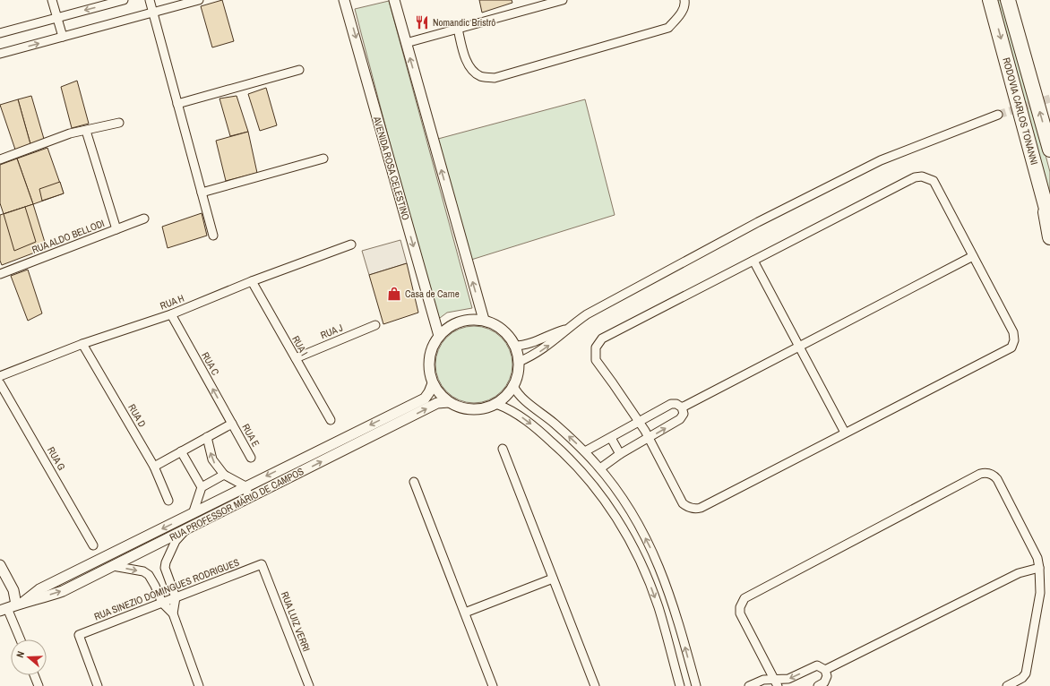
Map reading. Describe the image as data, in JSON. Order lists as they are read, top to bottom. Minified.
{"streets":{"highway":["RODOVIA CARLOS TONANNI"],"street":["AVENIDA ROSA CELESTINO","RUA ALDO BELLODI","RUA H","RUA J","RUA I","RUA C","RUA D","RUA E","RUA G","RUA PROFESSOR MÁRIO DE CAMPOS","RUA SINEZIO DOMINGUES RODRIGUES","RUA LUIZ VERRI"]},"crossings":[["AVENIDA ROSA CELESTINO","RUA PROFESSOR MÁRIO DE CAMPOS"],["RUA H","RUA I"],["RUA H","RUA C"],["RUA H","RUA D"],["RUA J","RUA I"],["RUA C","RUA E"],["RUA SINEZIO DOMINGUES RODRIGUES","RUA LUIZ VERRI"]],"one_way":["RUA C"],"places":{"restaurant":["Nomandic Bristrô"],"shop":["Casa de Carne"]},"north":"left"}
